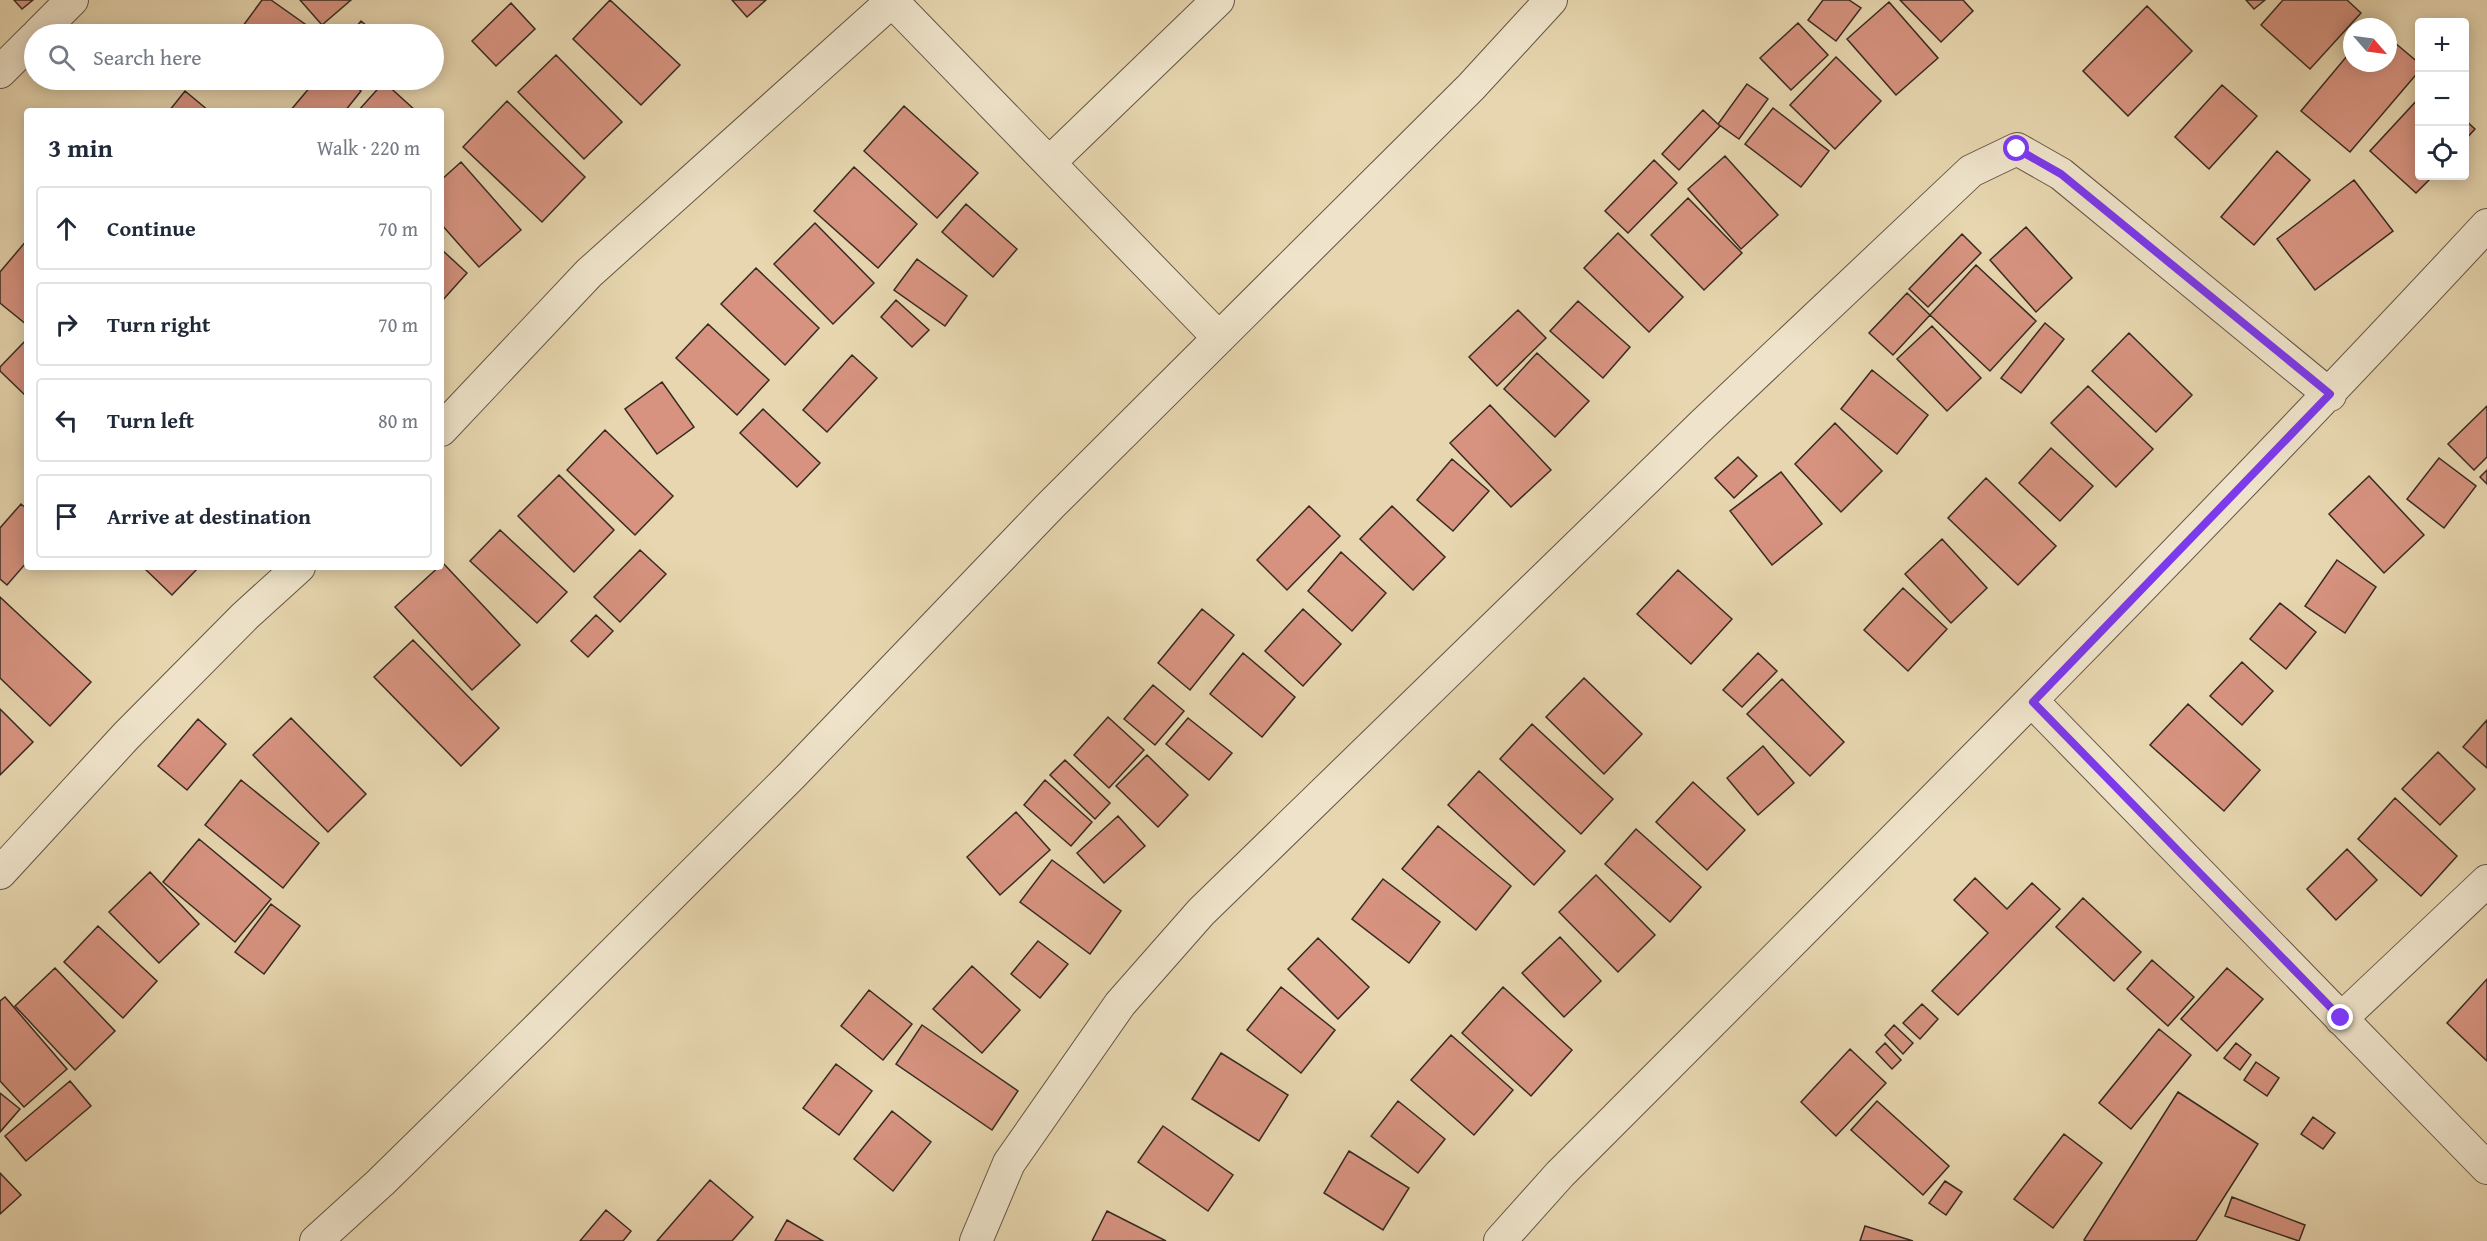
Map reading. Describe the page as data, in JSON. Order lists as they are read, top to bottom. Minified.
{"north":"bottom right","page":{"map_buttons":["+","−"],"search":"Search here","heading":["3 min","Walk · 220 m"],"list":[["Continue","70 m"],["Turn right","70 m"],["Turn left","80 m"],"Arrive at destination"]}}
